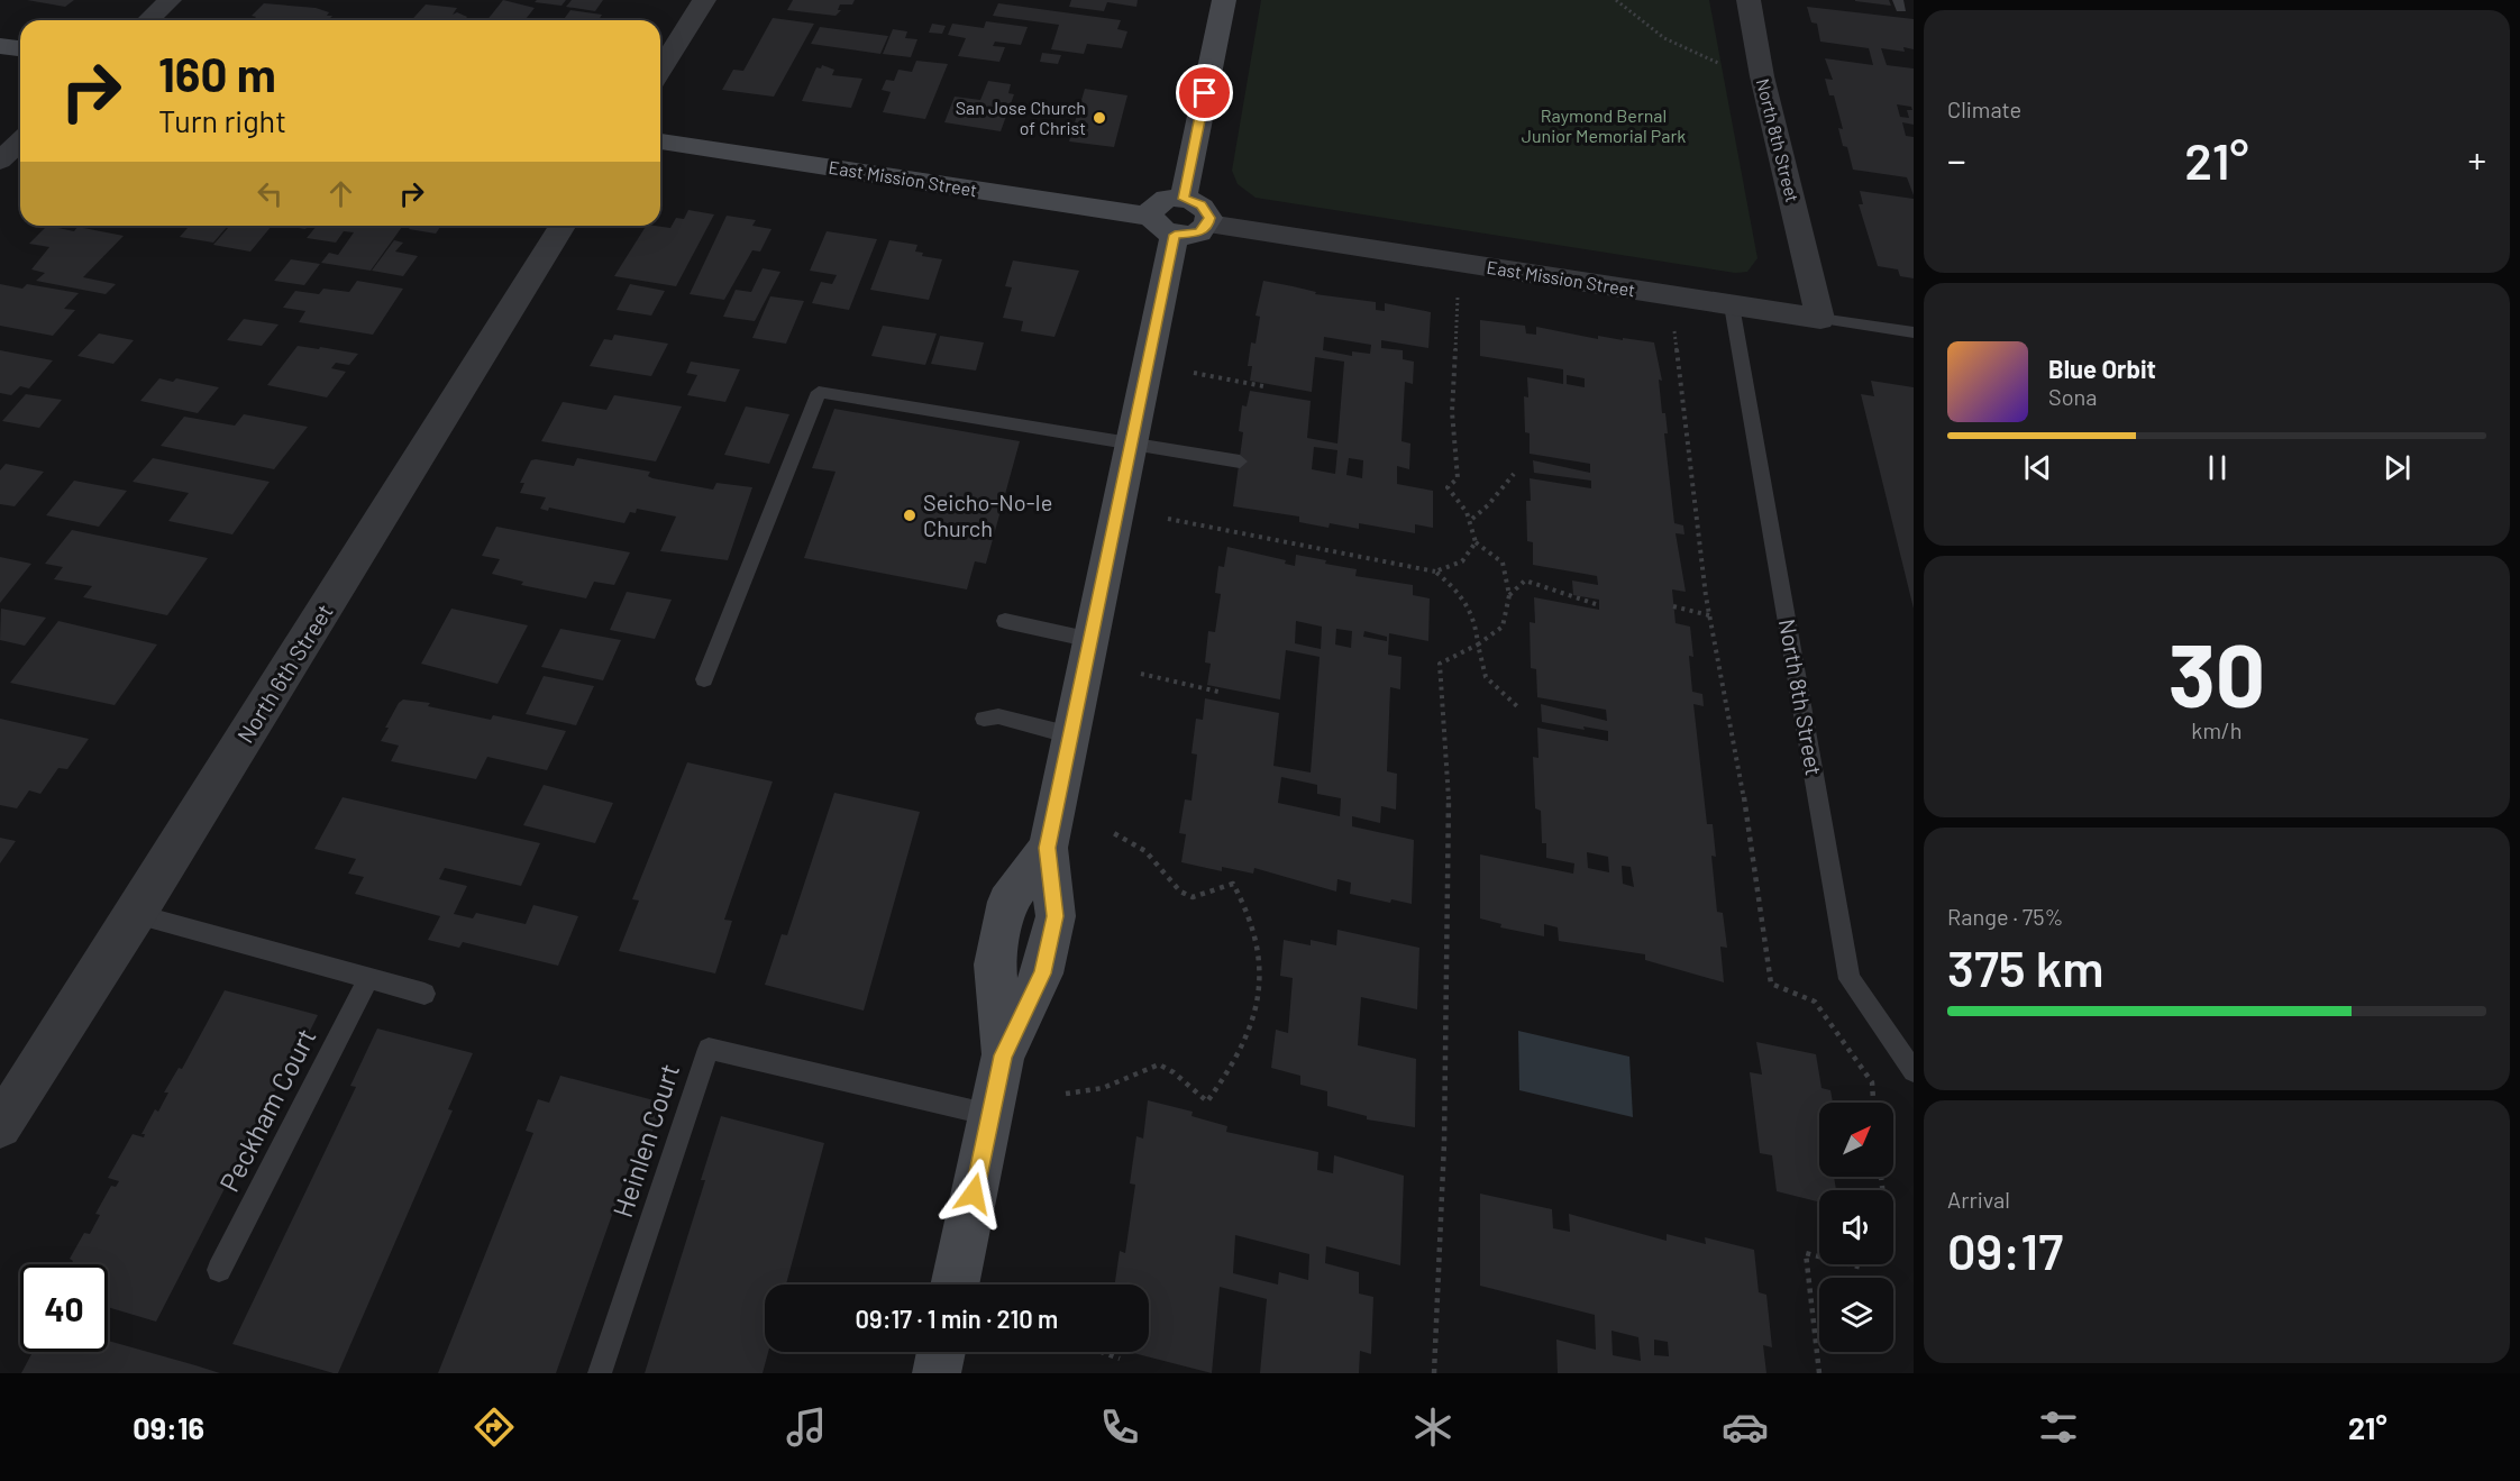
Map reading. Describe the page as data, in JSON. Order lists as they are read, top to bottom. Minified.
{"streets":{"street":["North 8th Street","East Mission Street","North 6th Street"],"lane":["Peckham Court","Heinlen Court"]},"crossings":[["North 8th Street","East Mission Street"]],"parks":["Raymond Bernal Junior Memorial Park"],"places":["San Jose Church of Christ","Seicho-No-Ie Church"],"north":"top right","page":{"tile":["Climate",["30","km/h"],["Range · 75%","375 km"],["Arrival","09:17"]],"turn":["160 m","Turn right"],"heat":["−","21°","+"],"song":["Blue Orbit","Sona"],"limit":"40","trip":"09:17 · 1 min · 210 m","tabs":["09:16","21°"]}}
